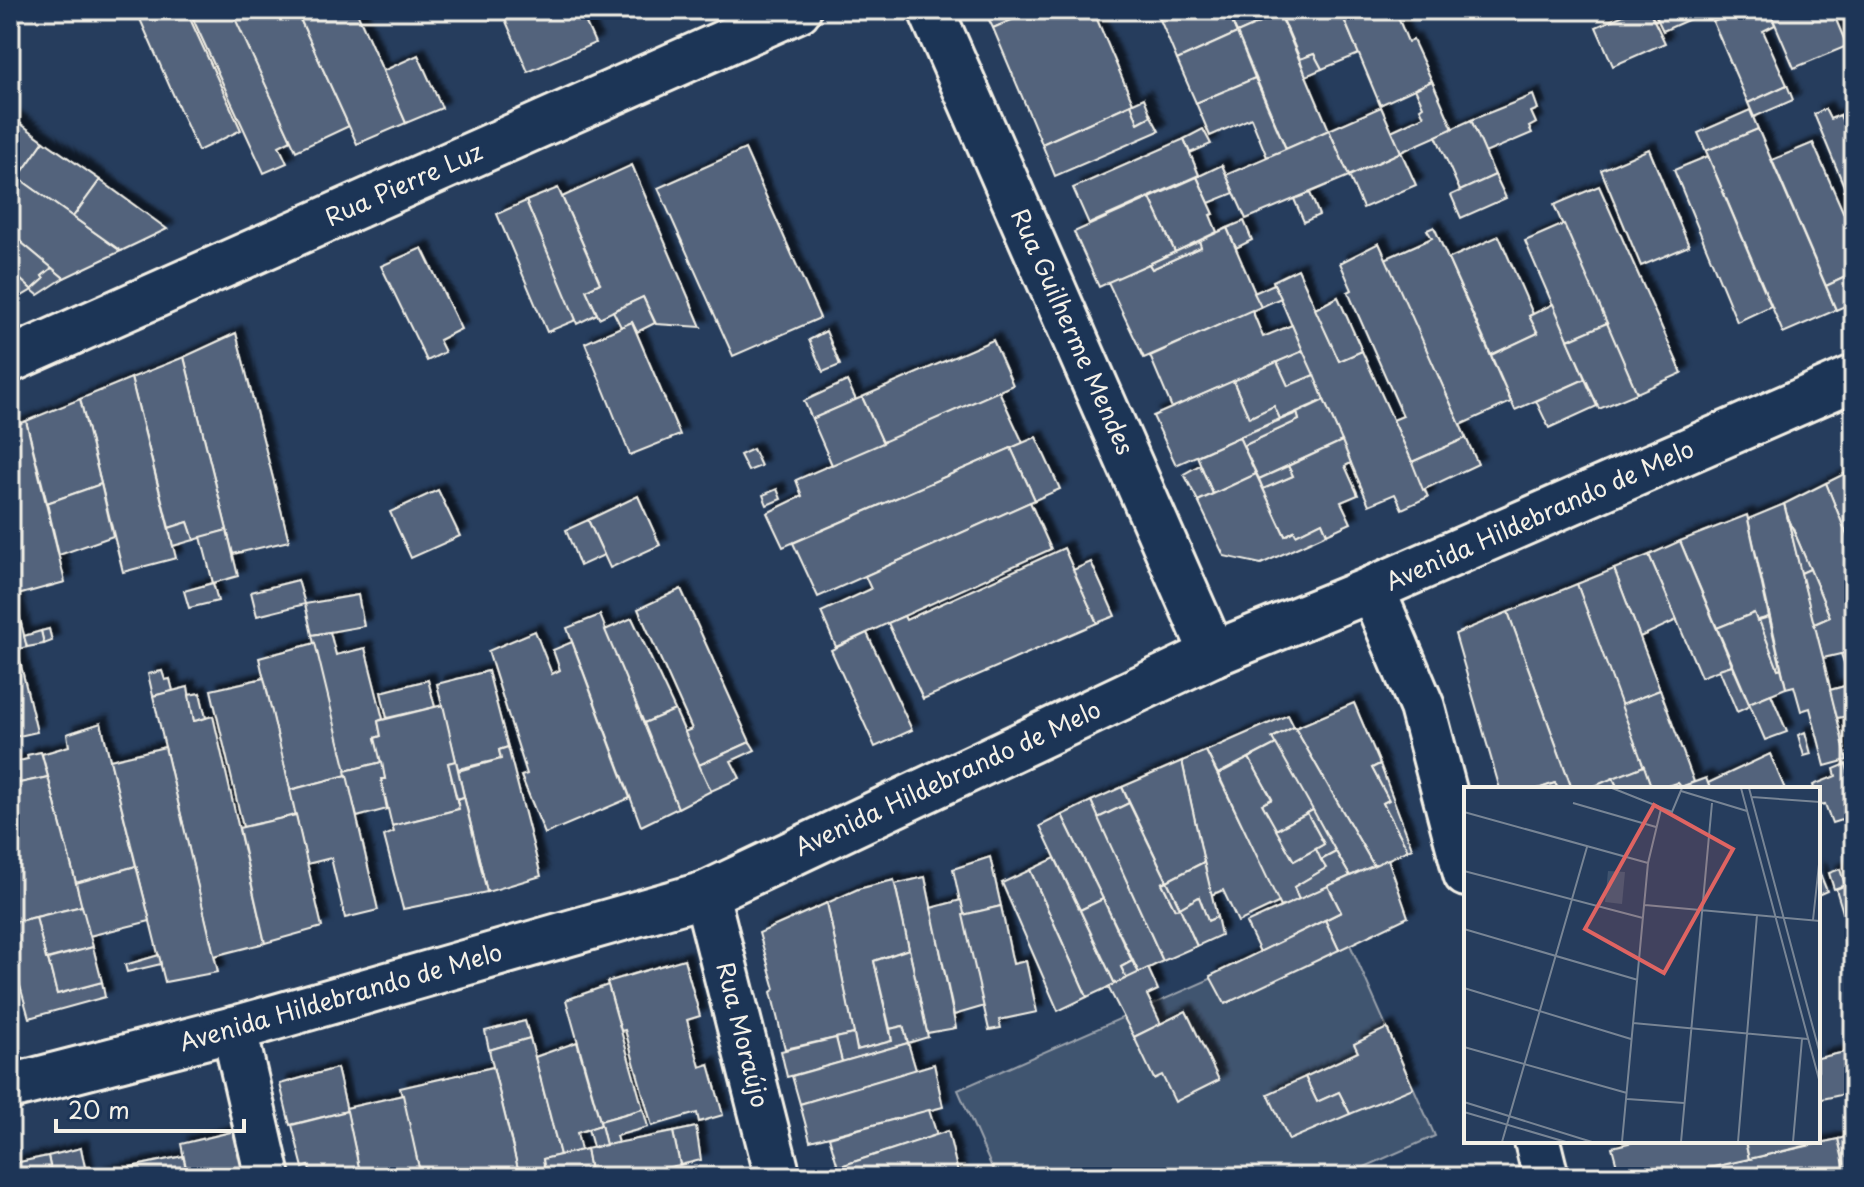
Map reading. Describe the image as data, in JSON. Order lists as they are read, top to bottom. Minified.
{"streets":{"street":["Rua Pierre Luz","Rua Guilherme Mendes","Avenida Hildebrando de Melo","Rua Moraújo"]},"crossings":[["Rua Guilherme Mendes","Avenida Hildebrando de Melo"],["Avenida Hildebrando de Melo","Rua Moraújo"]],"scale_bar":"20 m"}
